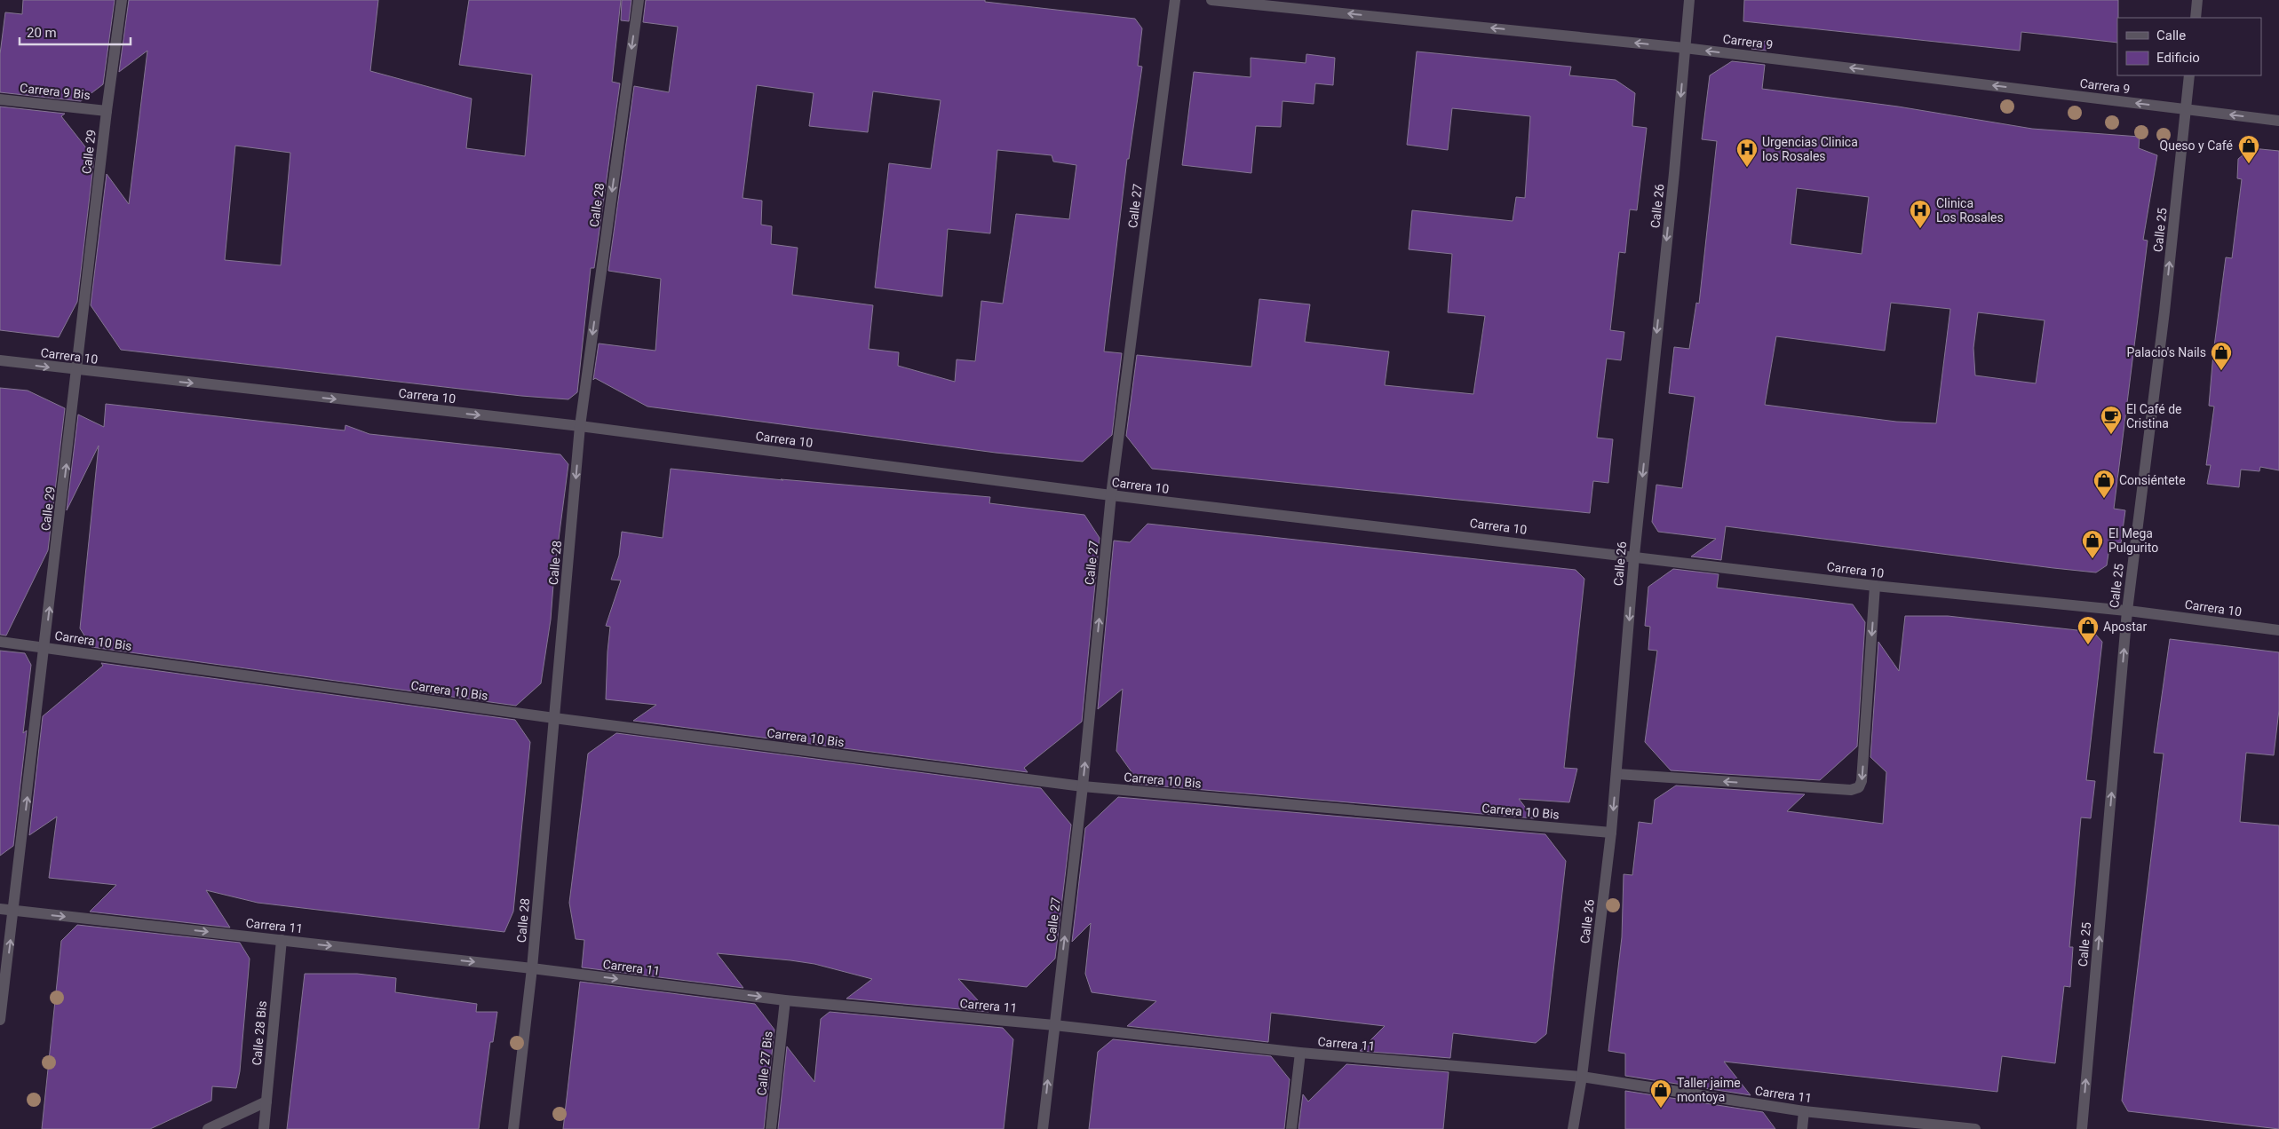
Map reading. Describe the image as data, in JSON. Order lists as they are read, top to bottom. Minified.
{"streets":{"street":["Carrera 9","Carrera 9 Bis","Calle 29","Calle 28","Calle 27","Calle 26","Calle 25","Carrera 10","Carrera 10 Bis","Carrera 11","Calle 28 Bis","Calle 27 Bis"]},"crossings":[["Carrera 9","Calle 26"],["Carrera 9","Calle 25"],["Carrera 9 Bis","Calle 29"],["Calle 29","Carrera 10"],["Calle 29","Carrera 10 Bis"],["Calle 29","Carrera 11"],["Calle 28","Carrera 10"],["Calle 28","Carrera 10 Bis"],["Calle 28","Carrera 11"],["Calle 27","Carrera 10"],["Calle 27","Carrera 10 Bis"],["Calle 27","Carrera 11"],["Calle 26","Carrera 10"],["Calle 26","Carrera 10 Bis"],["Calle 26","Carrera 11"],["Calle 25","Carrera 10"],["Carrera 11","Calle 28 Bis"],["Carrera 11","Calle 27 Bis"]],"one_way":["Carrera 9","Calle 29","Calle 28","Calle 27","Calle 26","Calle 25","Carrera 11"],"places":{"shop":["Queso y Café","Palacio's Nails","Consiéntete","El Mega Pulgurito","Apostar","Taller jaime montoya"],"hospital":["Urgencias Clinica los Rosales","Clinica Los Rosales"],"cafe":["El Café de Cristina"]},"legend":["Calle","Edificio"],"scale_bar":"20 m"}
